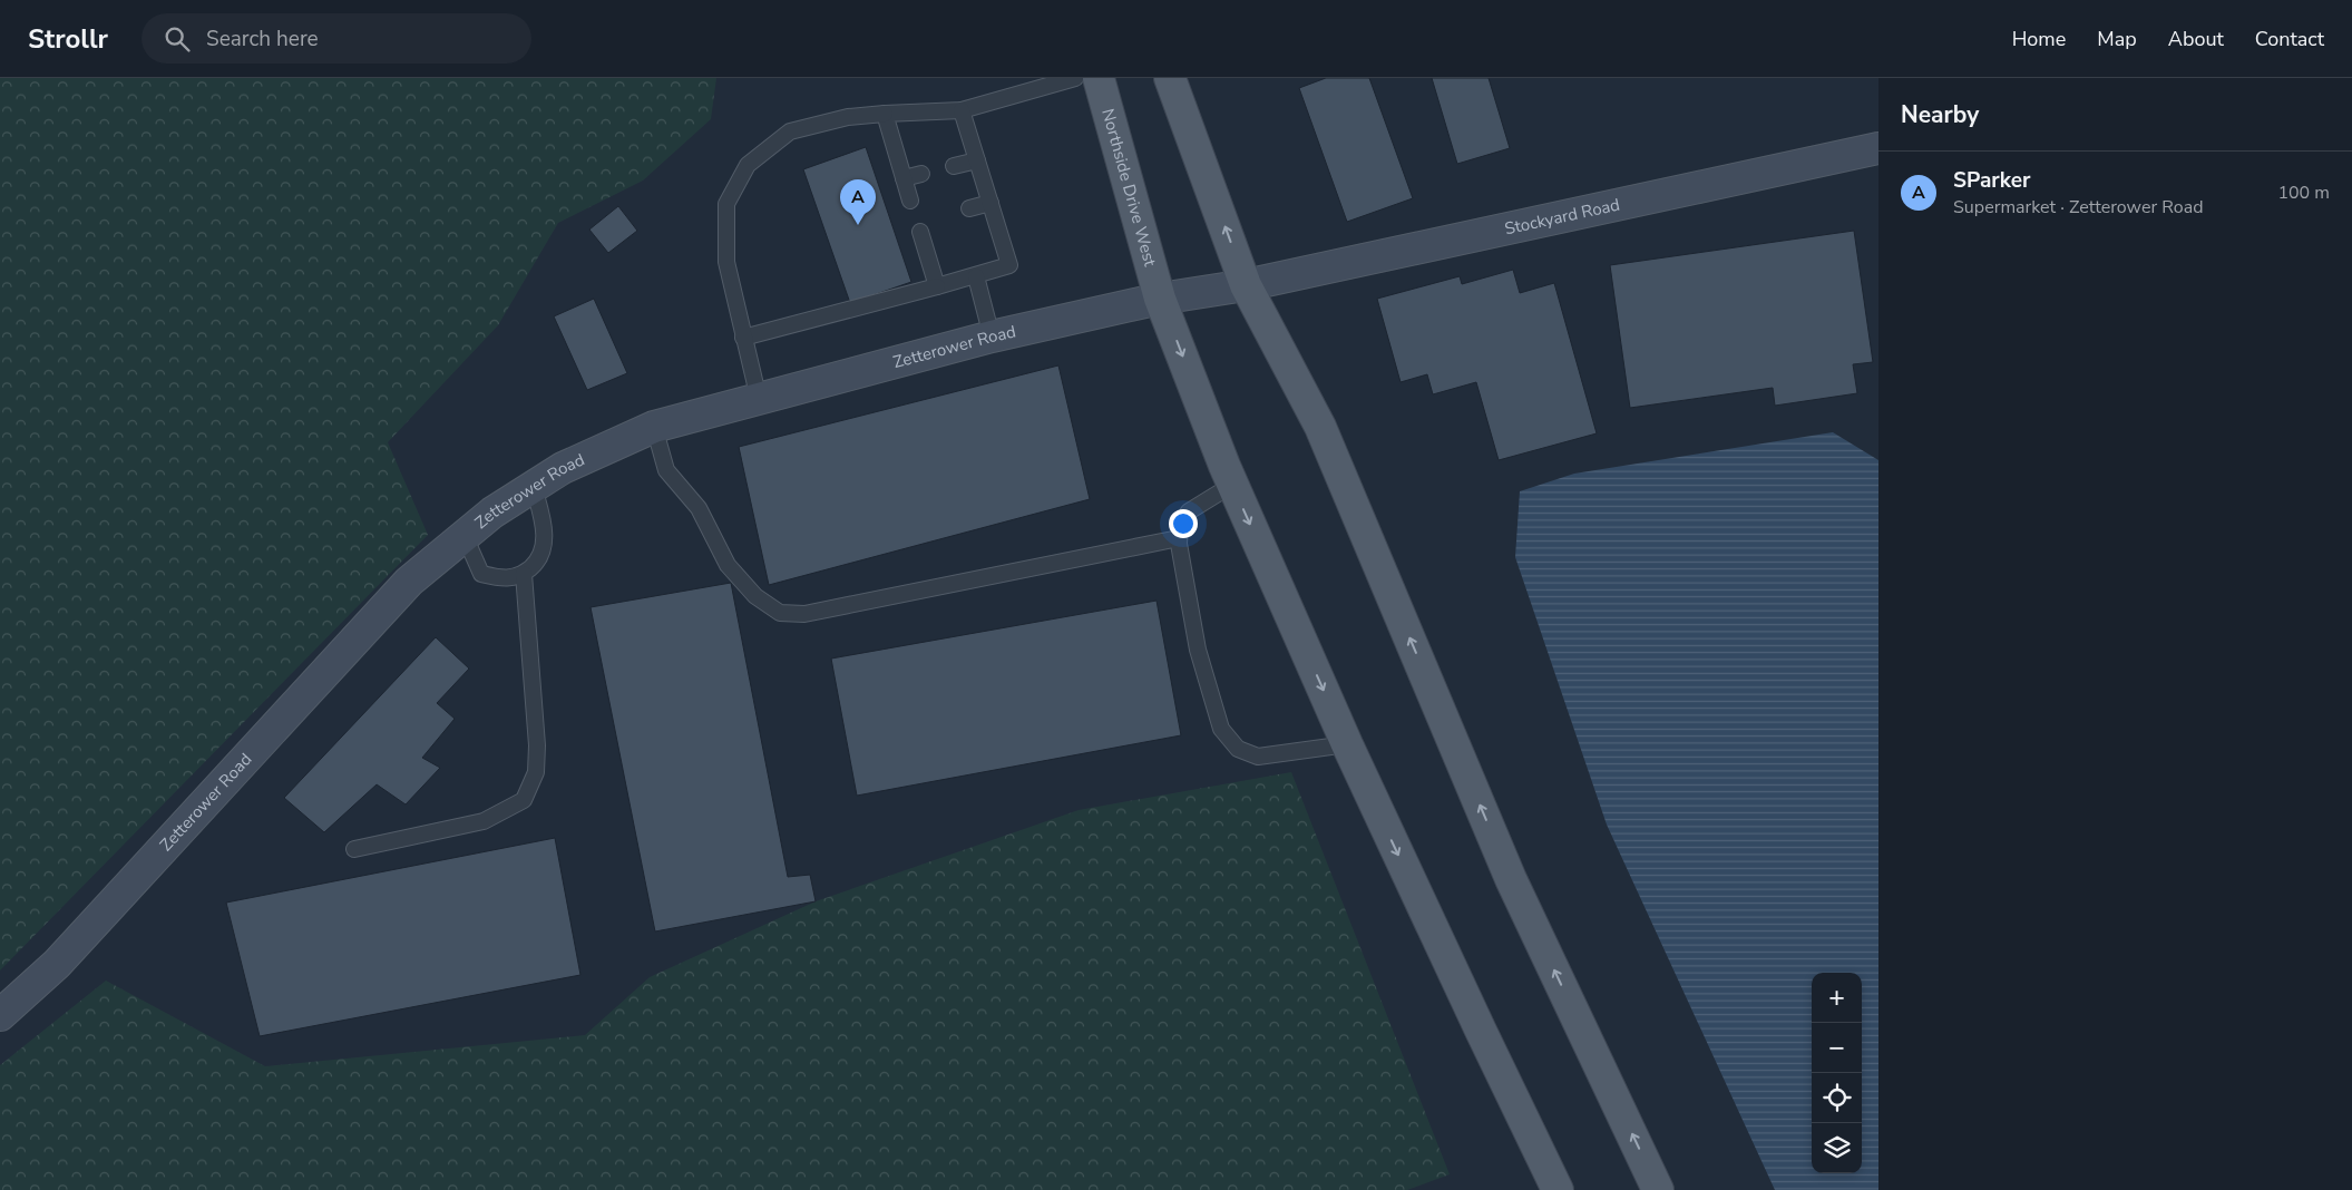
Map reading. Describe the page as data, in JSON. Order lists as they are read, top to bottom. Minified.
{"streets":{"main road":["Northside Drive West"],"street":["Stockyard Road","Zetterower Road"]},"crossings":[["Northside Drive West","Zetterower Road"],["Stockyard Road","Zetterower Road"]],"page":{"header":"Strollr","search":"Search here","nav":["Home","Map","About","Contact"],"heading":"Nearby","list":[{"mark":"A","name":"SParker","note":"Supermarket · Zetterower Road","value":"100 m"}],"pins":"A","map_buttons":["+","−"]}}
